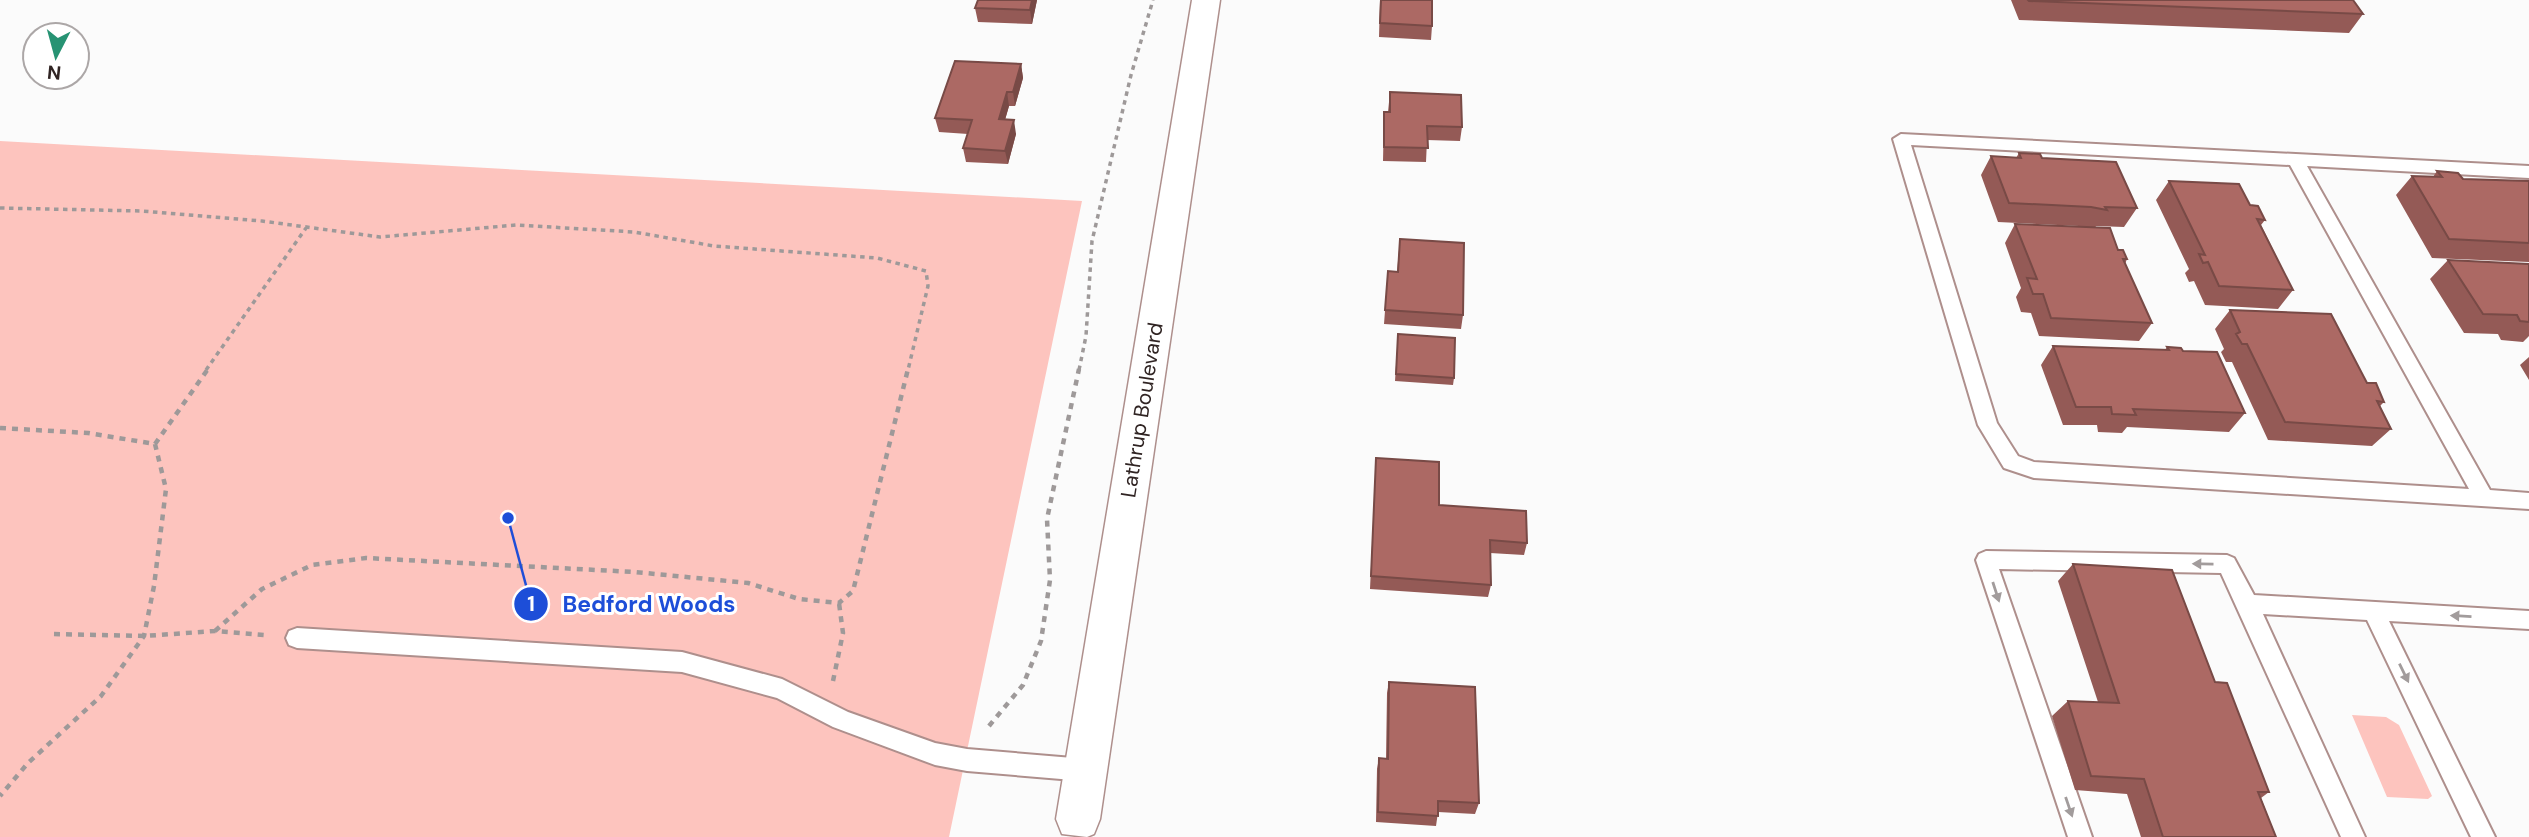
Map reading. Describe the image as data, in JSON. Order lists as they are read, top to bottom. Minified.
{"streets":{"street":["Lathrup Boulevard"]},"places":["Bedford Woods"],"north":"bottom"}
